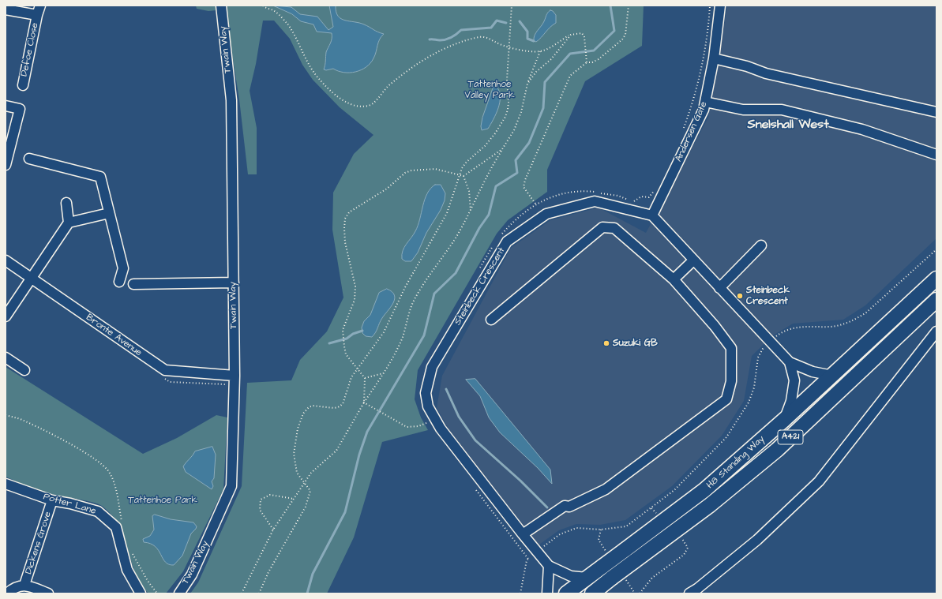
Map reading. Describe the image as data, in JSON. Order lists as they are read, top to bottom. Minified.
{"streets":{"highway":["A421","H8 Standing Way"],"street":["Defoe Close","Twain Way","Andersen Gate","Steinbeck Crescent","Bronte Avenue","Potter Lane","Dickens Grove"]},"crossings":[["Twain Way","Bronte Avenue"],["Andersen Gate","Steinbeck Crescent"],["Steinbeck Crescent","H8 Standing Way"],["Potter Lane","Dickens Grove"]],"districts":["Snelshall West"],"parks":["Tattenhoe Valley Park","Tattenhoe Park"],"places":["Steinbeck Crescent","Suzuki GB"]}
